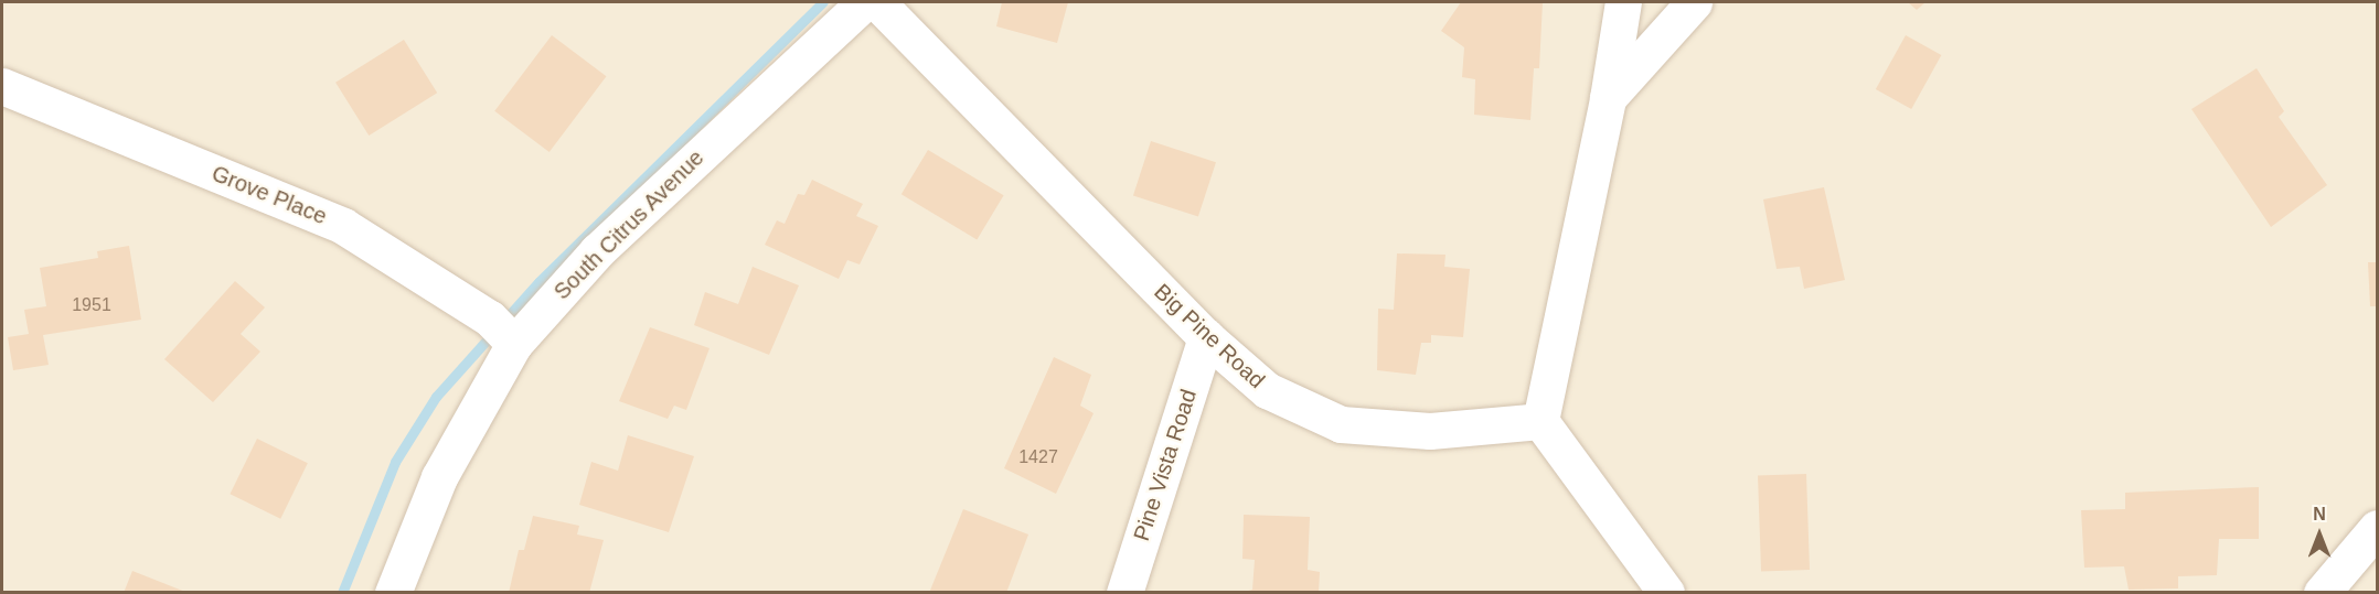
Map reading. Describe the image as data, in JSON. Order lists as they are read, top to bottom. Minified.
{"streets":{"street":["Grove Place","South Citrus Avenue","Big Pine Road","Pine Vista Road"]},"crossings":[["Grove Place","South Citrus Avenue"],["Big Pine Road","Pine Vista Road"]],"house_numbers":["1951","1427"],"north":"top"}
